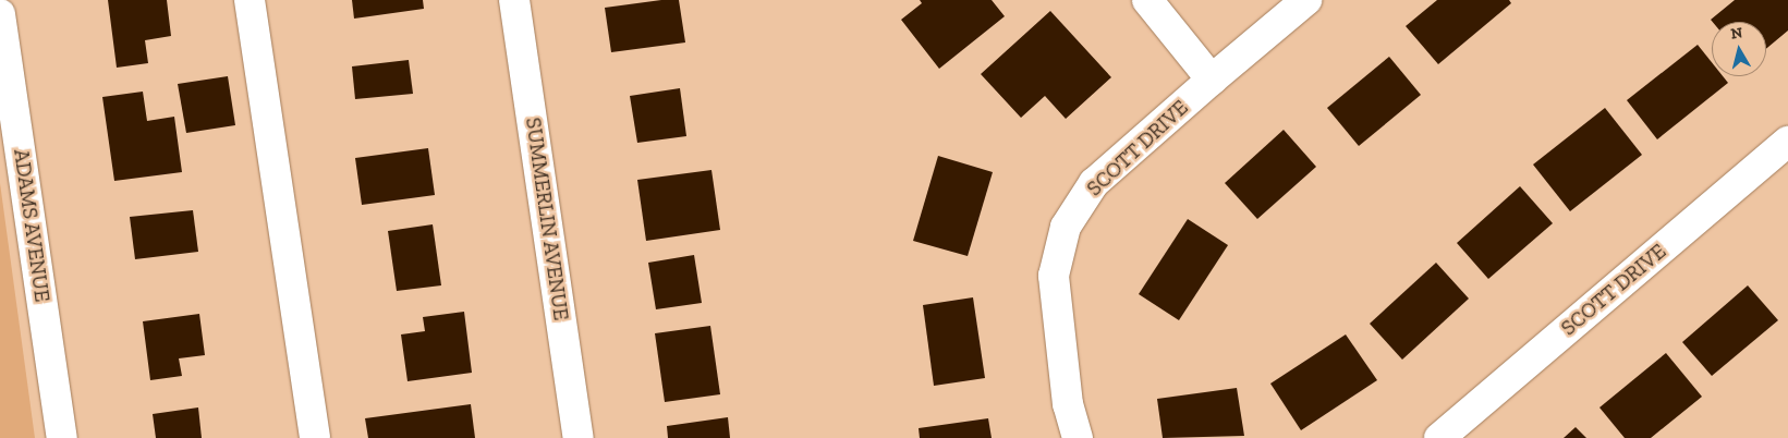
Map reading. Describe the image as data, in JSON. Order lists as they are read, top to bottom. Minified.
{"streets":{"street":["SCOTT DRIVE","SUMMERLIN AVENUE","ADAMS AVENUE"]},"north":"top"}
